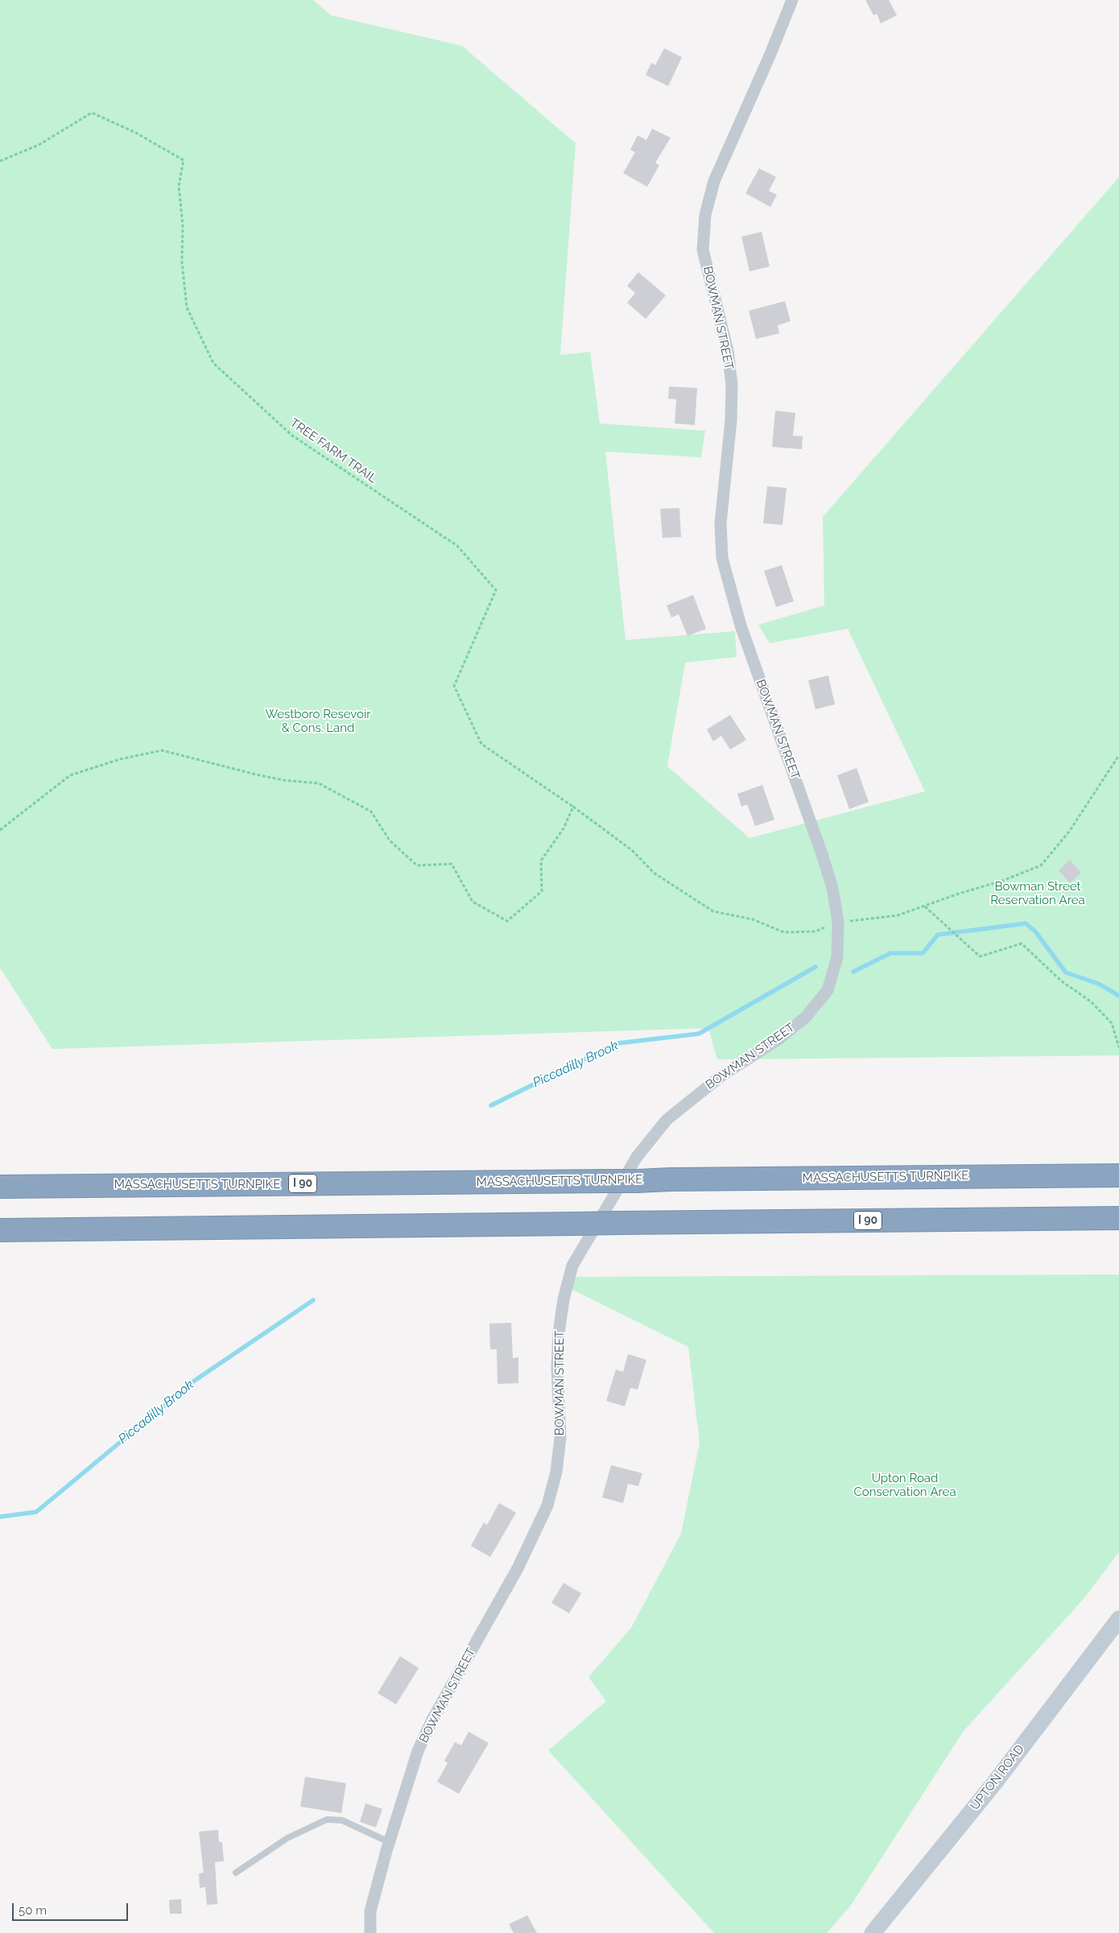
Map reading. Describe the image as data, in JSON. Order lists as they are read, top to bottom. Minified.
{"streets":{"highway":["MASSACHUSETTS TURNPIKE","I 90"],"main road":["UPTON ROAD"],"street":["BOWMAN STREET"],"path":["TREE FARM TRAIL"]},"water":["Piccadilly Brook"],"parks":["Westboro Resevoir & Cons. Land","Bowman Street Reservation Area","Upton Road Conservation Area"],"scale_bar":"50 m"}
